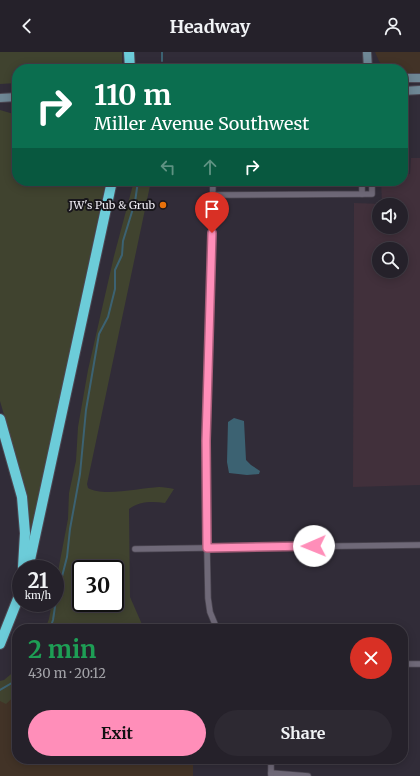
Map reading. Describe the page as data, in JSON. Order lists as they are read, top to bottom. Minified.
{"places":["JW's Pub & Grub"],"page":{"header":"Headway","turn":["110 m","Miller Avenue Southwest"],"speed":"21 km/h","limit":"30","heading":["2 min","430 m · 20:12"],"buttons":["Exit","Share"]}}
